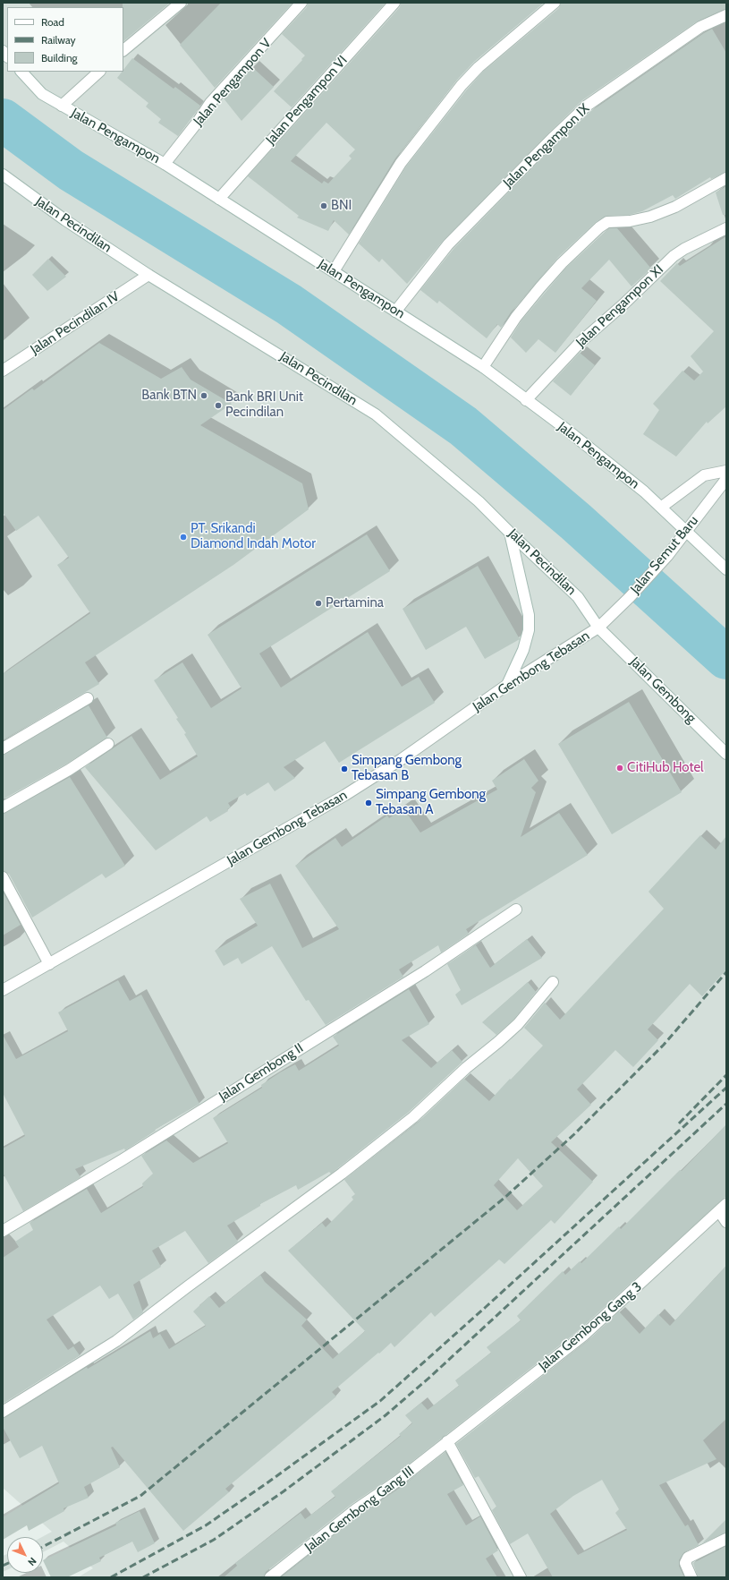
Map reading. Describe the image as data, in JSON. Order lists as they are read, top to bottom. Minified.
{"streets":{"street":["Jalan Pengampon V","Jalan Pengampon VI","Jalan Pengampon","Jalan Pengampon IX","Jalan Pecindilan","Jalan Pengampon XI","Jalan Pecindilan IV","Jalan Semut Baru","Jalan Gembong Tebasan","Jalan Gembong","Jalan Gembong II","Jalan Gembong Gang 3","Jalan Gembong Gang III"]},"crossings":[["Jalan Pengampon V","Jalan Pengampon"],["Jalan Pengampon VI","Jalan Pengampon"],["Jalan Pengampon","Jalan Pengampon IX"],["Jalan Pengampon","Jalan Pengampon XI"],["Jalan Pengampon","Jalan Semut Baru"],["Jalan Pecindilan","Jalan Pecindilan IV"],["Jalan Pecindilan","Jalan Semut Baru"],["Jalan Pecindilan","Jalan Gembong Tebasan"],["Jalan Pecindilan","Jalan Gembong"],["Jalan Semut Baru","Jalan Gembong Tebasan"],["Jalan Semut Baru","Jalan Gembong"],["Jalan Gembong Tebasan","Jalan Gembong"],["Jalan Gembong Gang 3","Jalan Gembong Gang III"]],"places":["BNI","Bank BTN","Bank BRI Unit Pecindilan","PT. Srikandi Diamond Indah Motor","Pertamina","CitiHub Hotel","Simpang Gembong Tebasan B","Simpang Gembong Tebasan A"],"legend":["Road","Railway","Building"],"north":"bottom right"}
